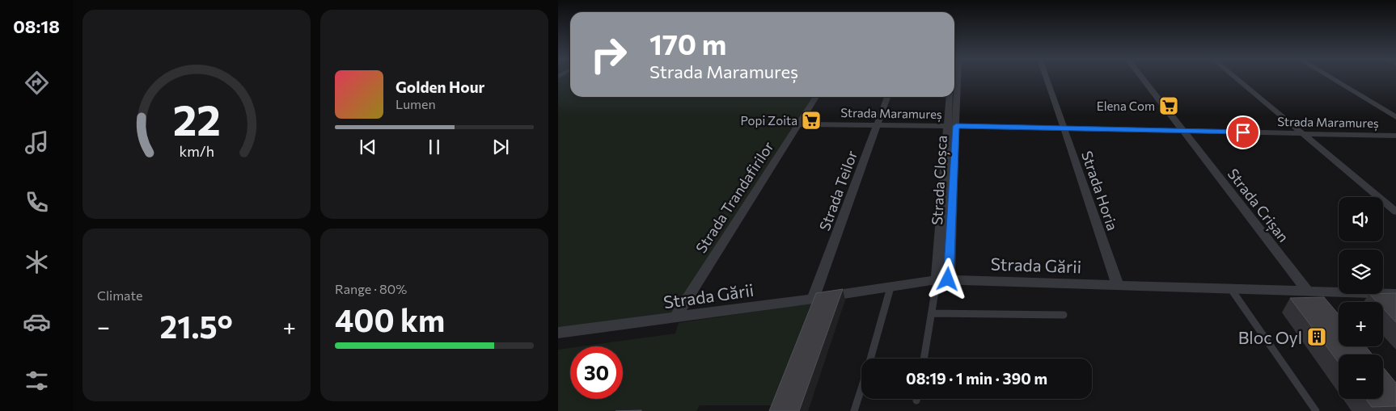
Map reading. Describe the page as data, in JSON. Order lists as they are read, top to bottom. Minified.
{"streets":{"street":["Strada Maramureș","Strada Cloșca","Strada Teilor","Strada Horia","Strada Trandafirilor","Strada Crișan","Strada Gării"]},"crossings":[["Strada Maramureș","Strada Cloșca"],["Strada Maramureș","Strada Teilor"],["Strada Maramureș","Strada Horia"],["Strada Maramureș","Strada Trandafirilor"],["Strada Maramureș","Strada Crișan"],["Strada Cloșca","Strada Gării"],["Strada Teilor","Strada Gării"],["Strada Horia","Strada Gării"],["Strada Trandafirilor","Strada Gării"],["Strada Crișan","Strada Gării"]],"places":{"supermarket":["Elena Com","Popi Zoita"],"building":["Bloc Oyl"]},"page":{"tabs":"08:18","turn":["170 m","Strada Maramureș"],"song":["Golden Hour","Lumen"],"map_buttons":["+","−"],"tile":["Climate",["Range · 80%","400 km"]],"heat":["−","21.5°","+"],"limit":"30","trip":"08:19 · 1 min · 390 m","gauge":["22","km/h"]}}
